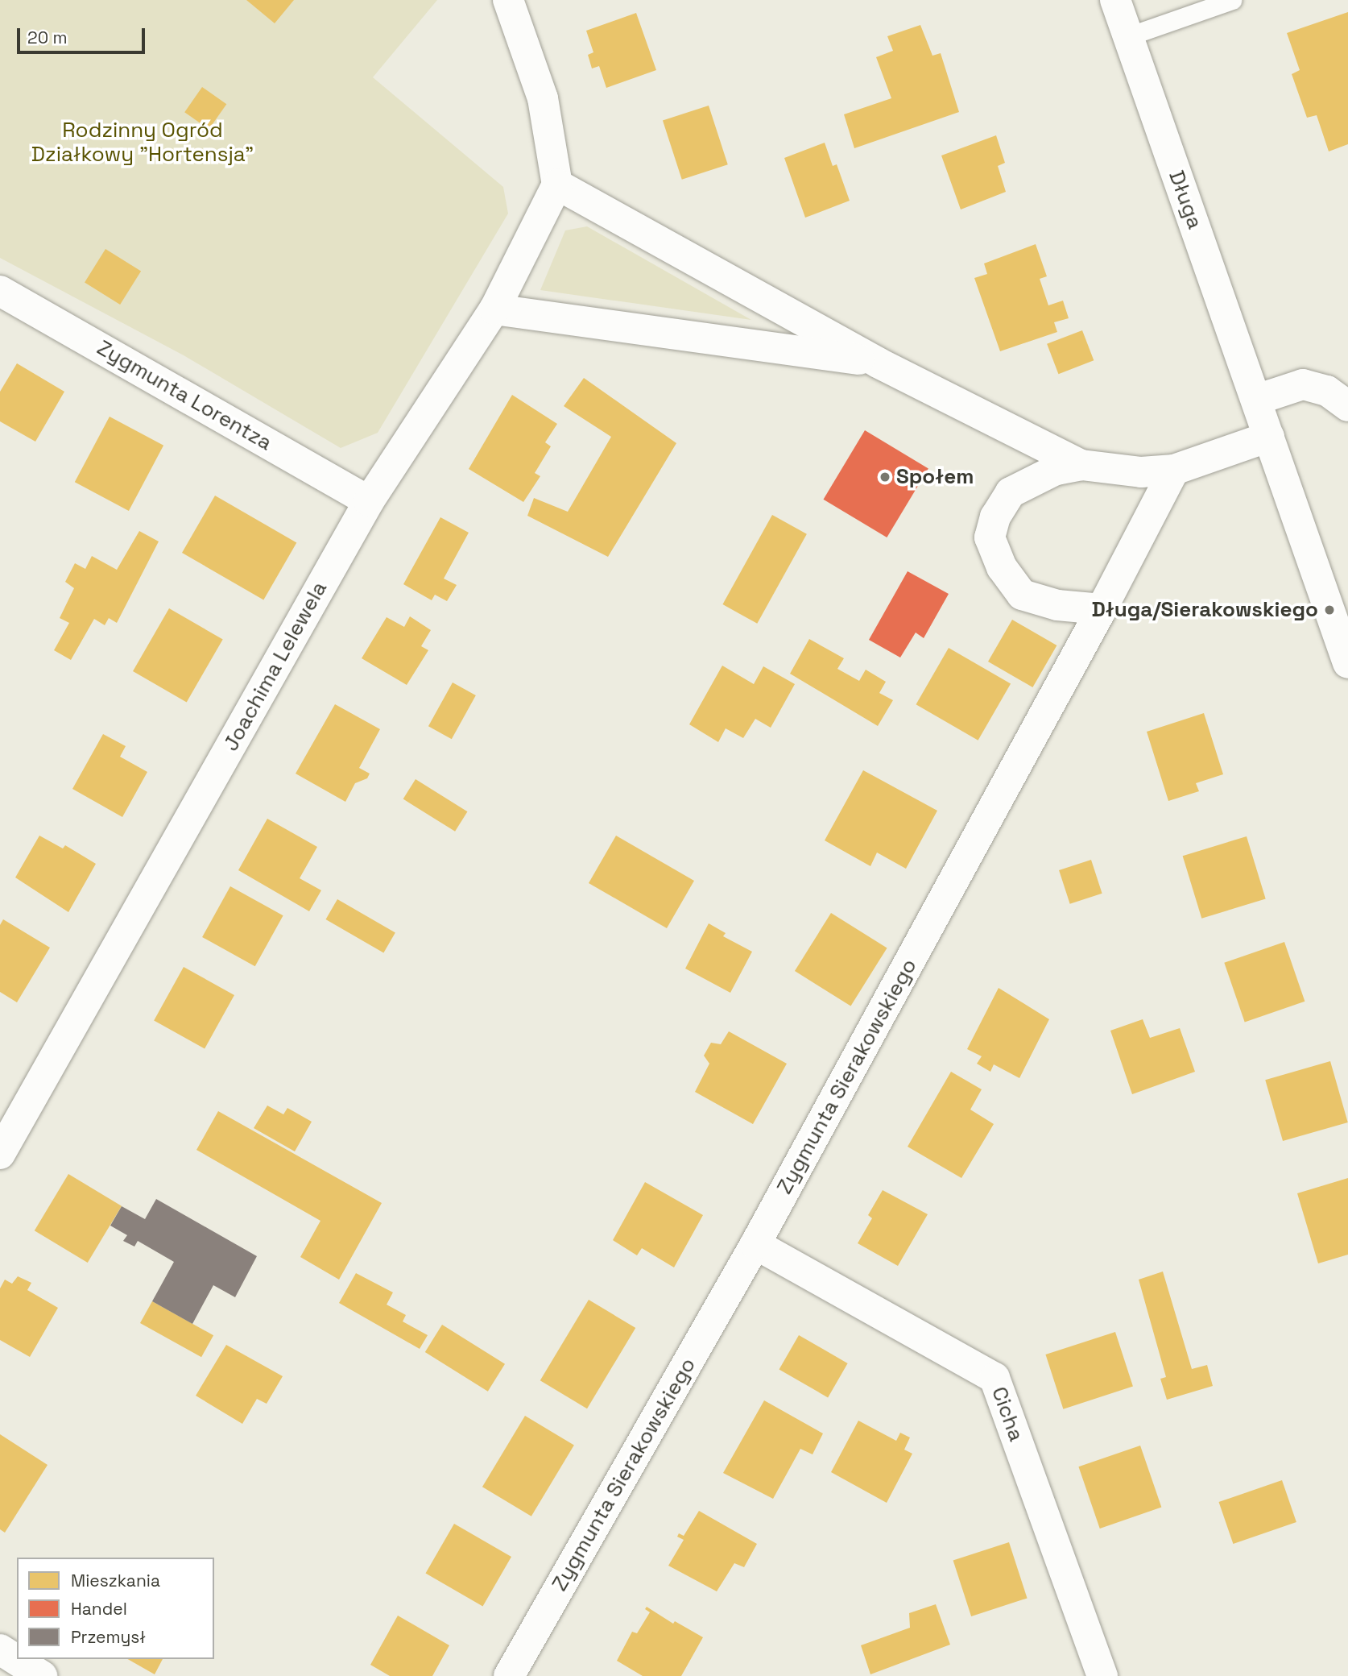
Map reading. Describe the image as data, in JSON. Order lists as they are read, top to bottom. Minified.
{"streets":{"street":["Długa","Zygmunta Lorentza","Joachima Lelewela","Zygmunta Sierakowskiego","Cicha"]},"crossings":[["Zygmunta Lorentza","Joachima Lelewela"],["Zygmunta Sierakowskiego","Cicha"]],"parks":["Rodzinny Ogród Działkowy \"Hortensja\""],"places":["Społem","Długa/Sierakowskiego"],"legend":["Mieszkania","Handel","Przemysł"],"scale_bar":"20 m"}
